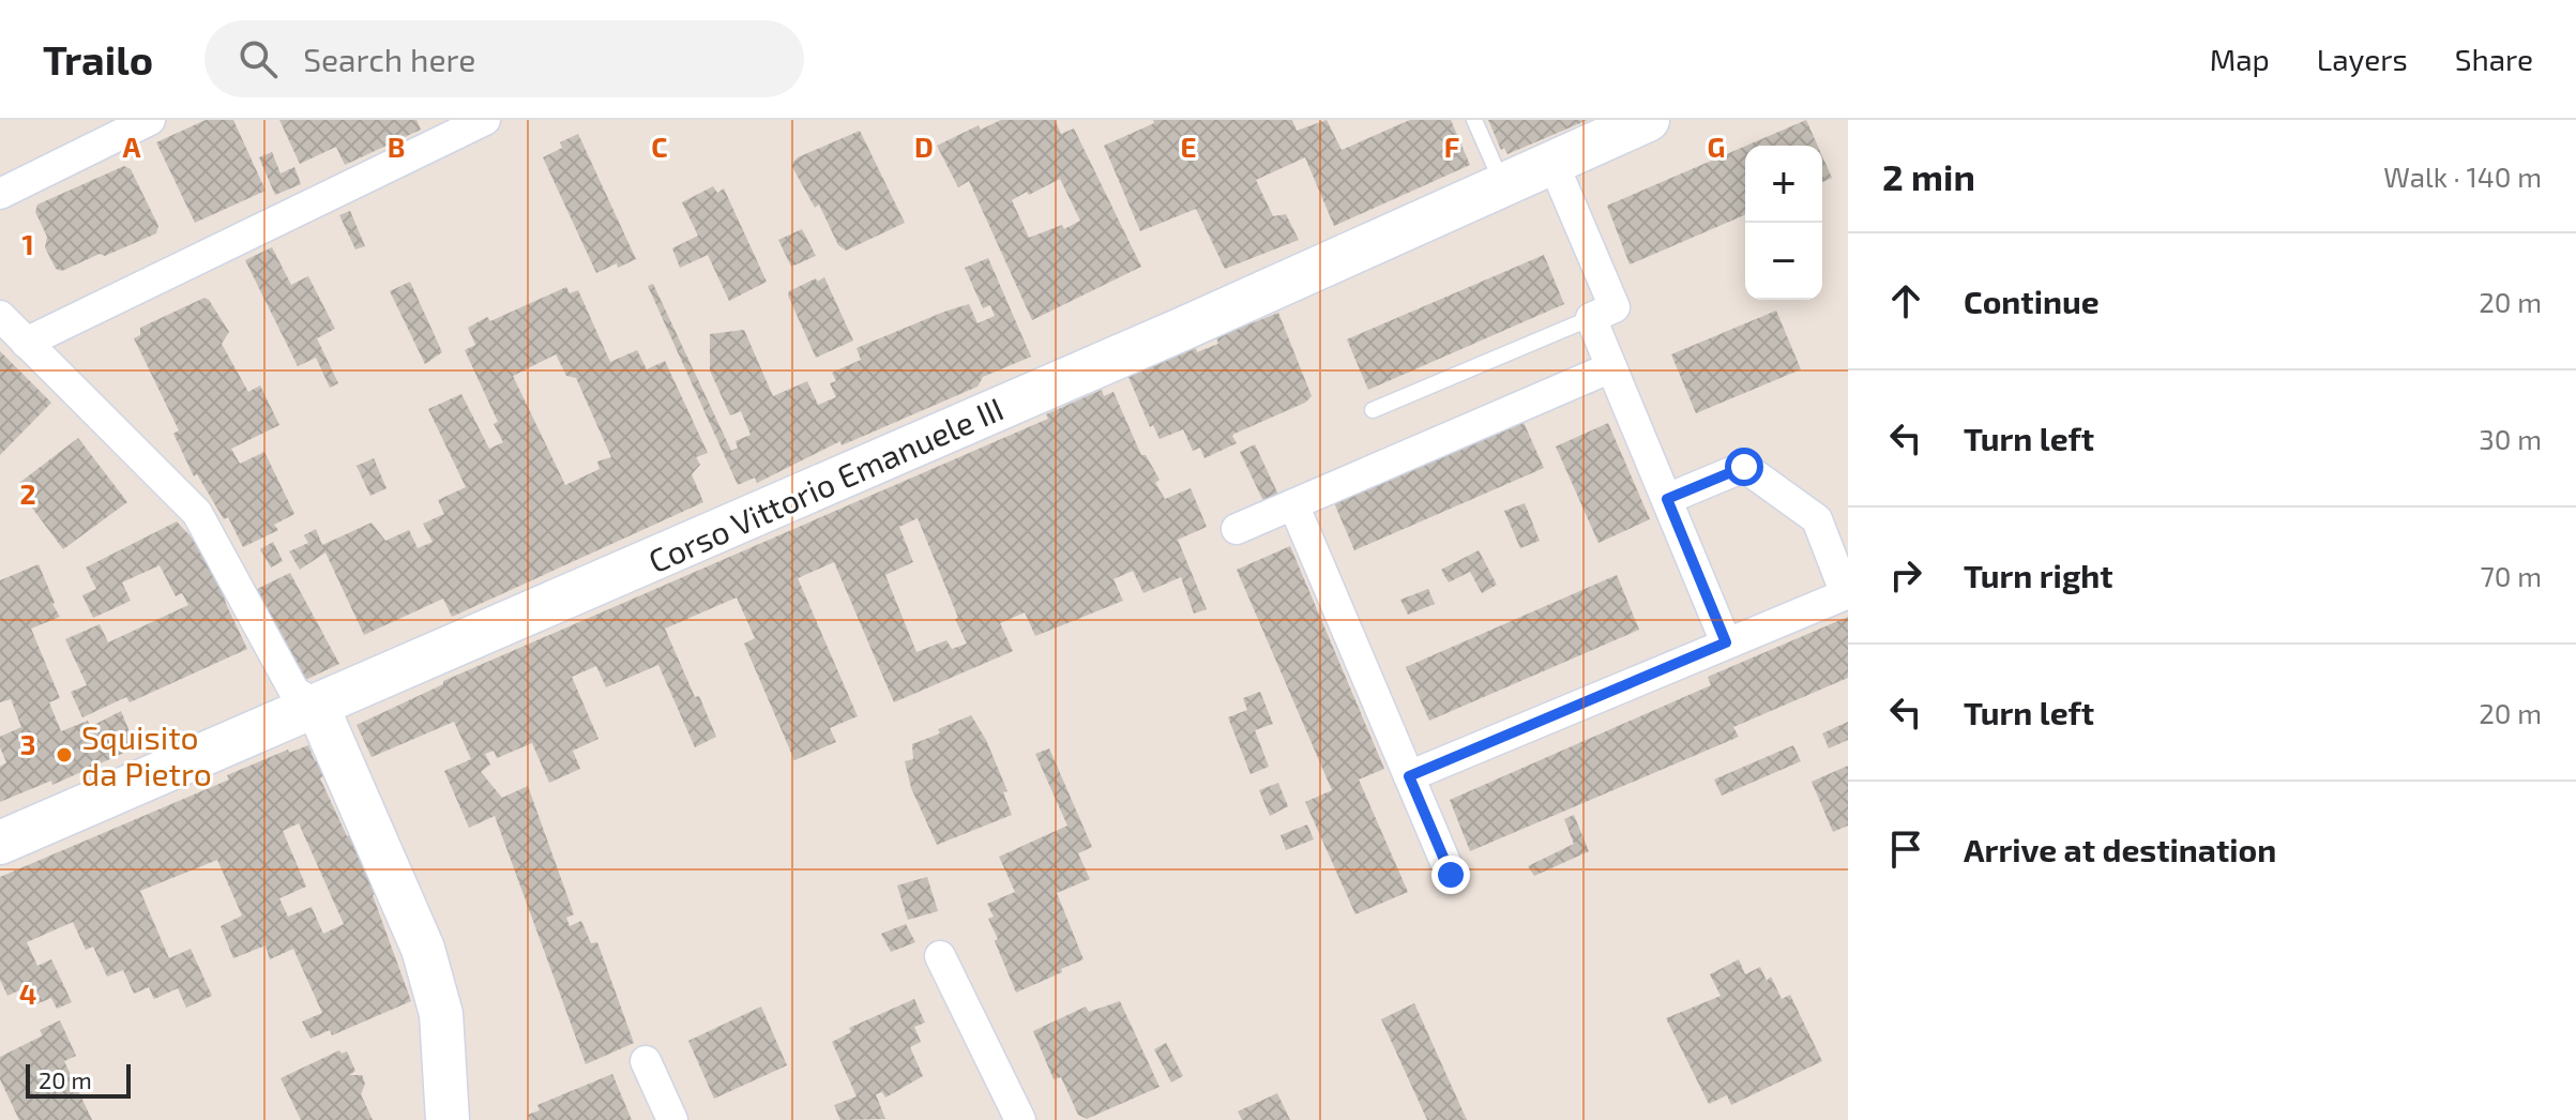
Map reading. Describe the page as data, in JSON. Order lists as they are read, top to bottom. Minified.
{"streets":{"street":["Corso Vittorio Emanuele III"]},"places":["Squisito da Pietro"],"scale_bar":"20 m","page":{"header":"Trailo","search":"Search here","nav":["Map","Layers","Share"],"heading":["2 min","Walk · 140 m"],"map_buttons":["+","−"],"list":[["Continue","20 m"],["Turn left","30 m"],["Turn right","70 m"],["Turn left","20 m"],"Arrive at destination"],"scale":"20 m"},"grid":{"columns":["A","B","C","D","E","F","G"],"rows":["1","2","3","4"]}}
